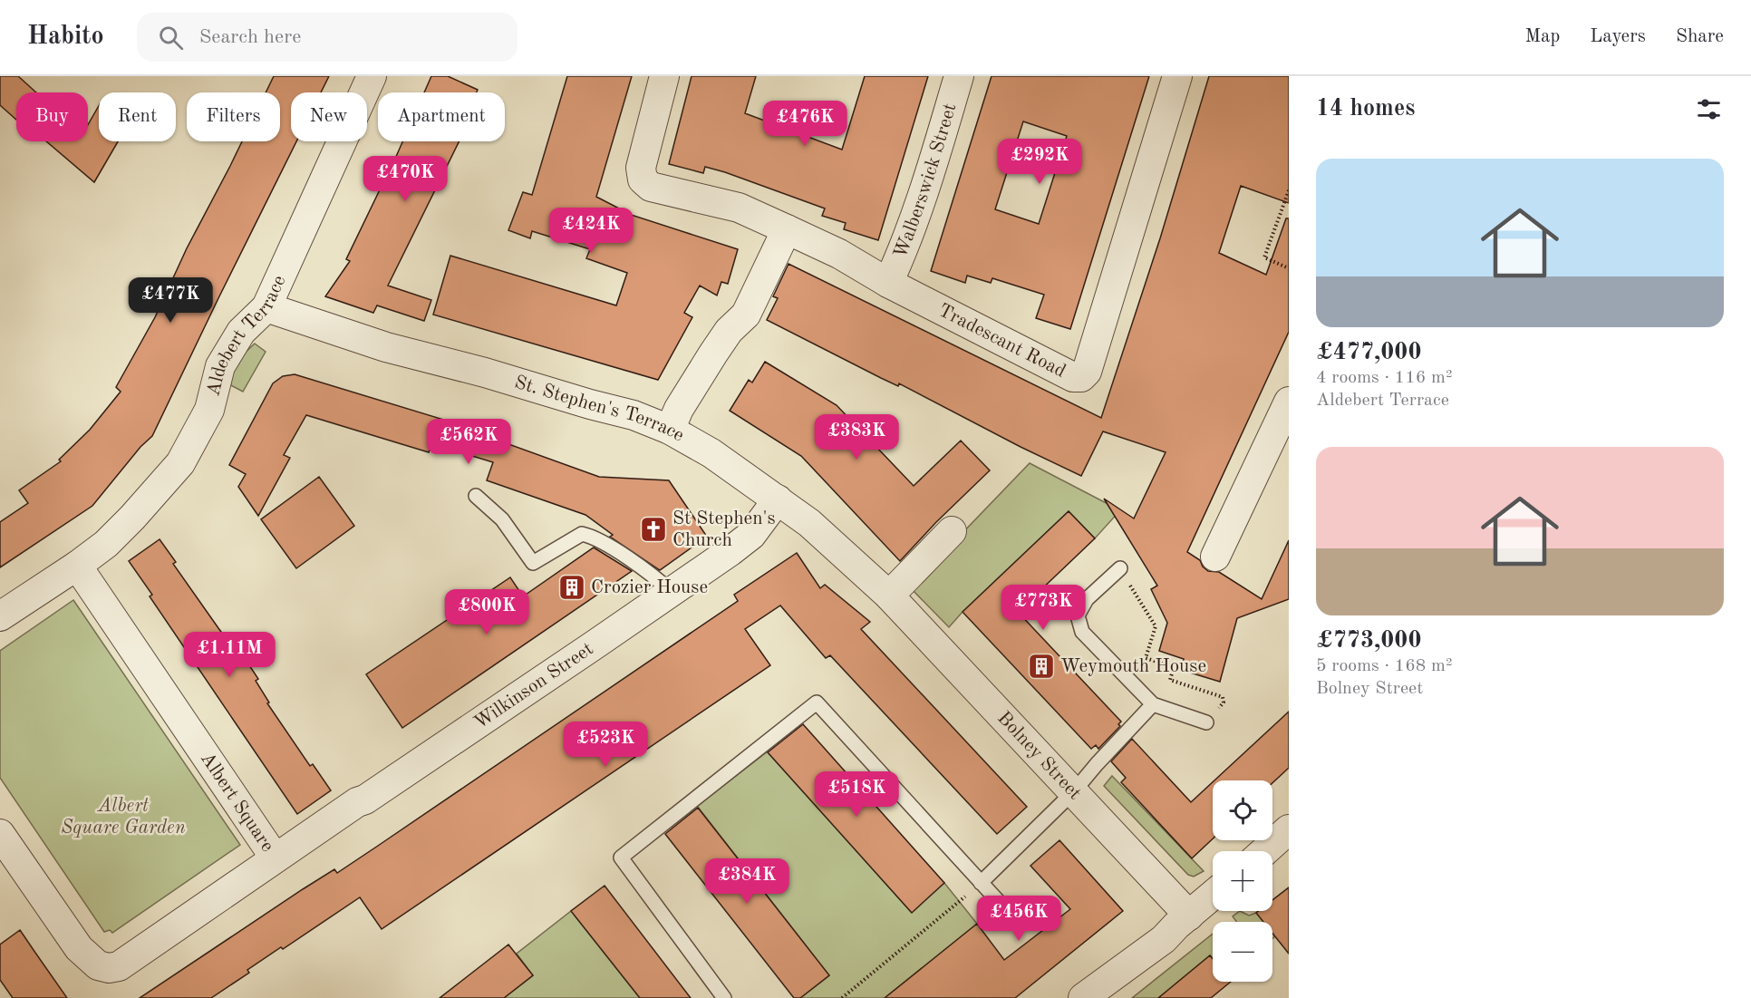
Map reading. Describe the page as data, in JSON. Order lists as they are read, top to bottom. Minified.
{"streets":{"street":["Walberswick Street","Aldebert Terrace","Tradescant Road","St. Stephen's Terrace","Wilkinson Street","Bolney Street","Albert Square"]},"crossings":[["Walberswick Street","Tradescant Road"],["Aldebert Terrace","St. Stephen's Terrace"],["Aldebert Terrace","Albert Square"],["St. Stephen's Terrace","Wilkinson Street"],["St. Stephen's Terrace","Bolney Street"],["Wilkinson Street","Albert Square"]],"parks":["Albert Square Garden"],"places":{"church":["St Stephen's Church"],"building":["Crozier House","Weymouth House"]},"page":{"header":"Habito","search":"Search here","nav":["Map","Layers","Share"],"heading":"14 homes","chip":["Buy","Rent","Filters","New","Apartment"],"price":["£476K","£292K","£470K","£424K","£477K","£383K","£562K","£773K","£800K","£1.11M","£523K","£518K","£384K","£456K"],"list":[{"name":"£477,000","note":"4 rooms · 116 m² · Aldebert Terrace"},{"name":"£773,000","note":"5 rooms · 168 m² · Bolney Street"}],"map_buttons":["+","−"]}}
